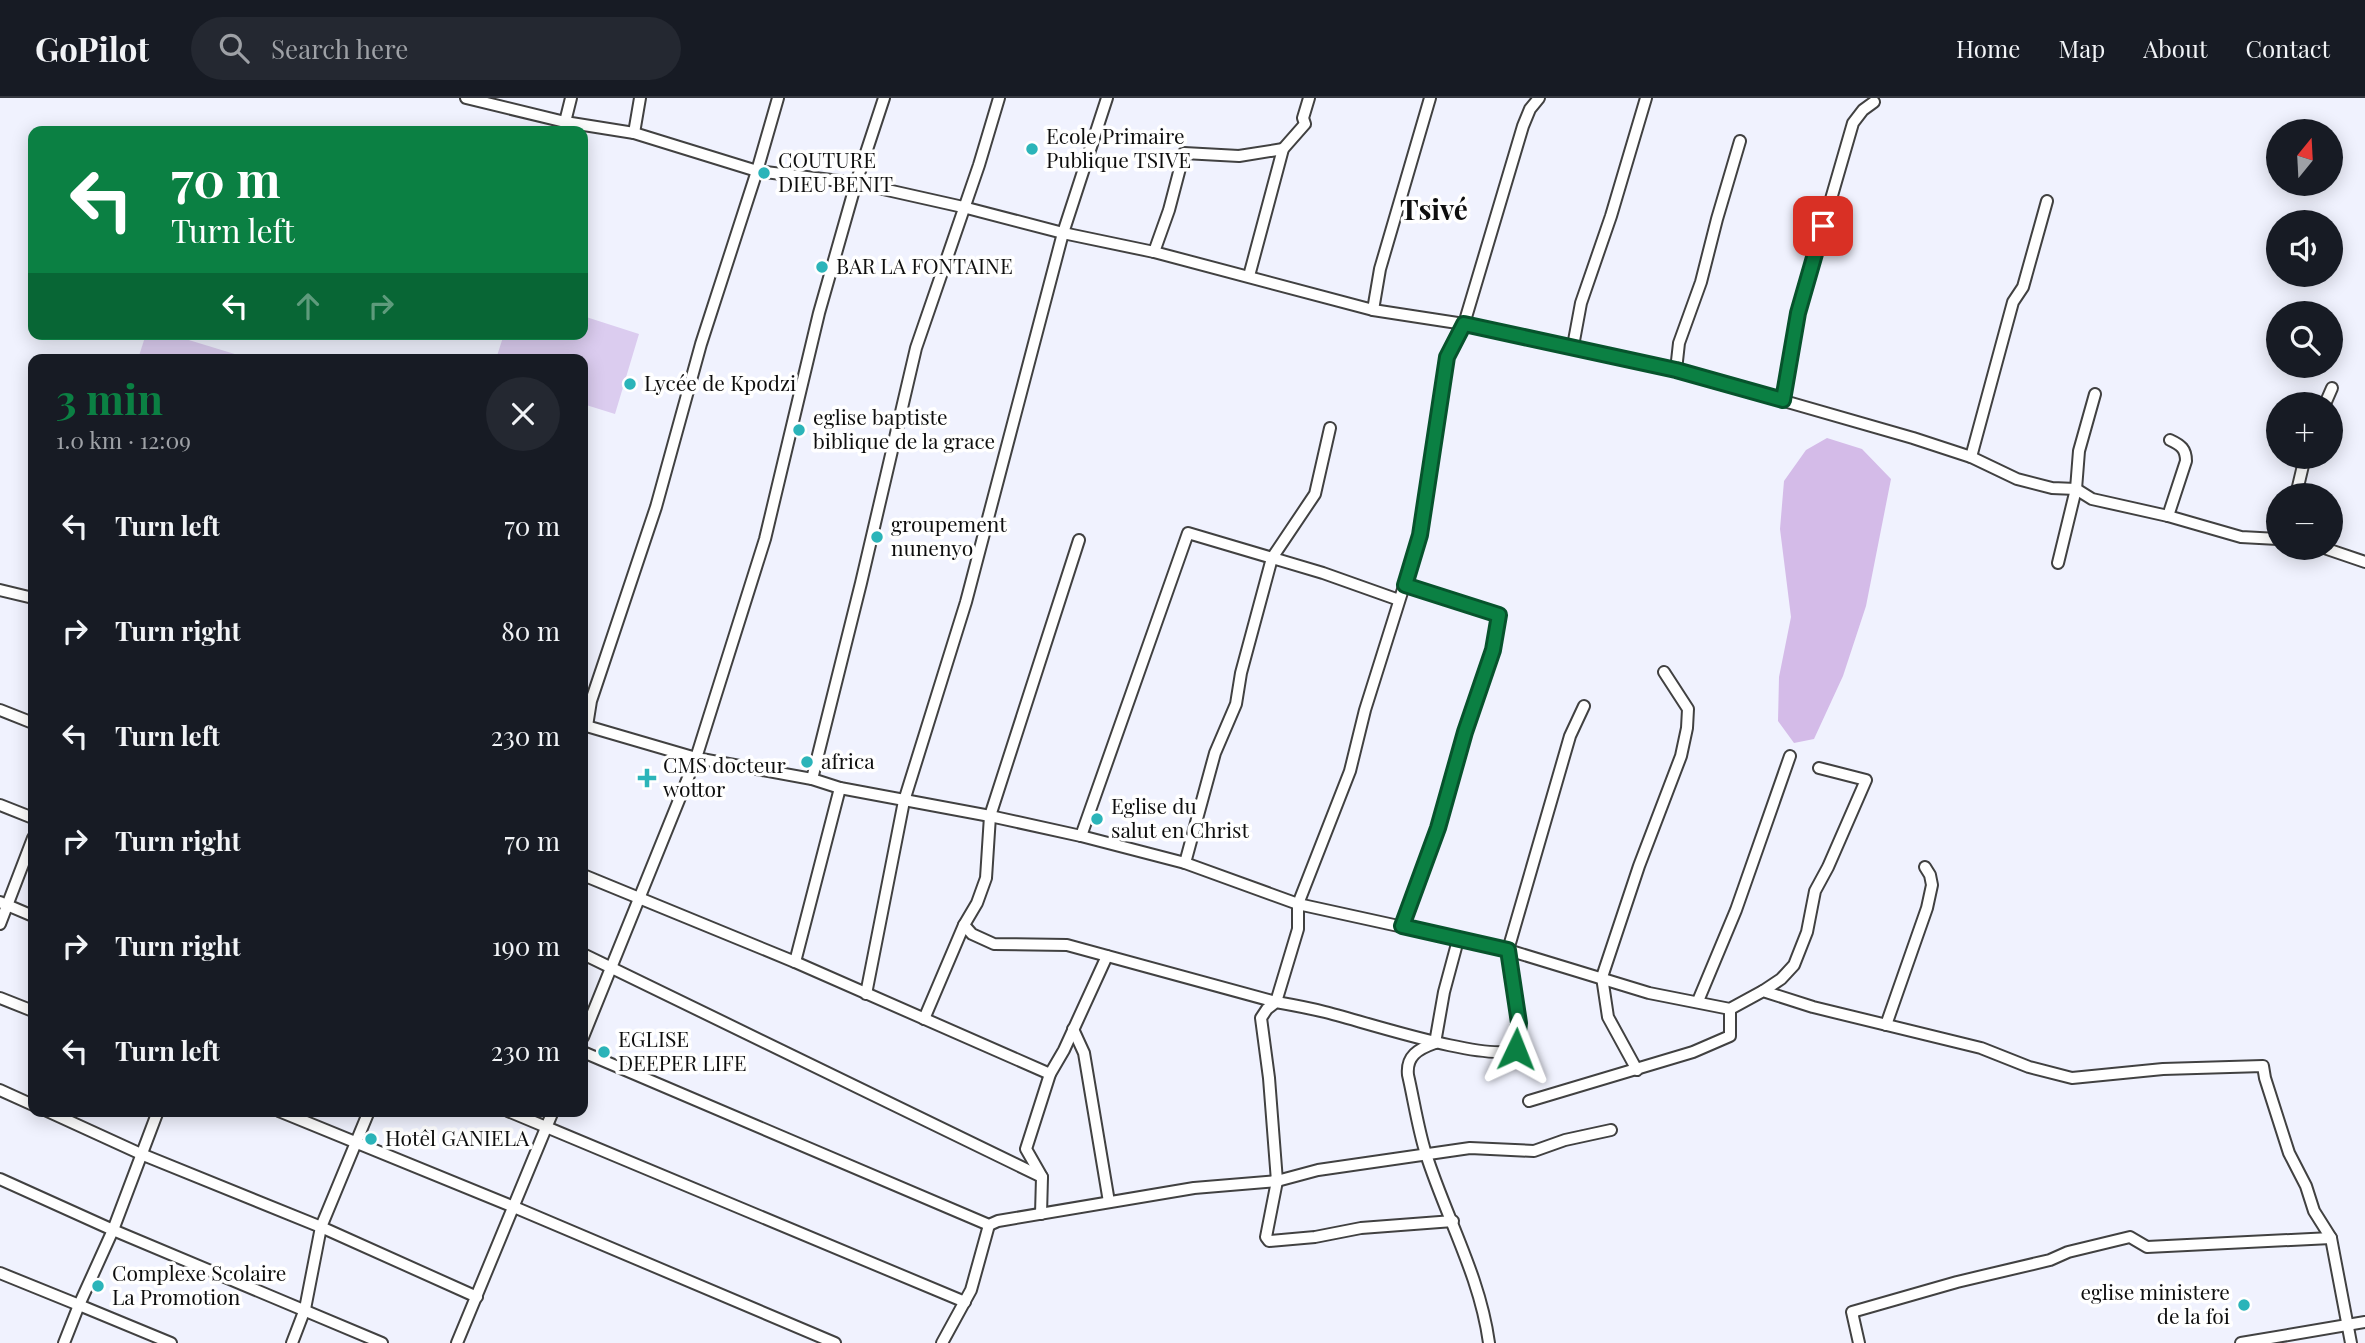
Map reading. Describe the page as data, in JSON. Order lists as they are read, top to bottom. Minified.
{"districts":["Tsivé"],"places":{"other":["Ecole Primaire Publique TSIVE","COUTURE DIEU BENIT","BAR LA FONTAINE","Lycée de Kpodzi","eglise baptiste biblique de la grace","groupement nunenyo","africa","Eglise du salut en Christ","EGLISE DEEPER LIFE","Hotêl GANIELA","Complexe Scolaire La Promotion","eglise ministere de la foi"],"health":["CMS docteur wottor"]},"north":"top","page":{"header":"GoPilot","search":"Search here","nav":["Home","Map","About","Contact"],"map_buttons":["+","−"],"turn":["70 m","Turn left"],"heading":["3 min","1.0 km · 12:09"],"list":[{"name":"Turn left","value":"70 m"},{"name":"Turn right","value":"80 m"},{"name":"Turn left","value":"230 m"},{"name":"Turn right","value":"70 m"},{"name":"Turn right","value":"190 m"},{"name":"Turn left","value":"230 m"}]}}
